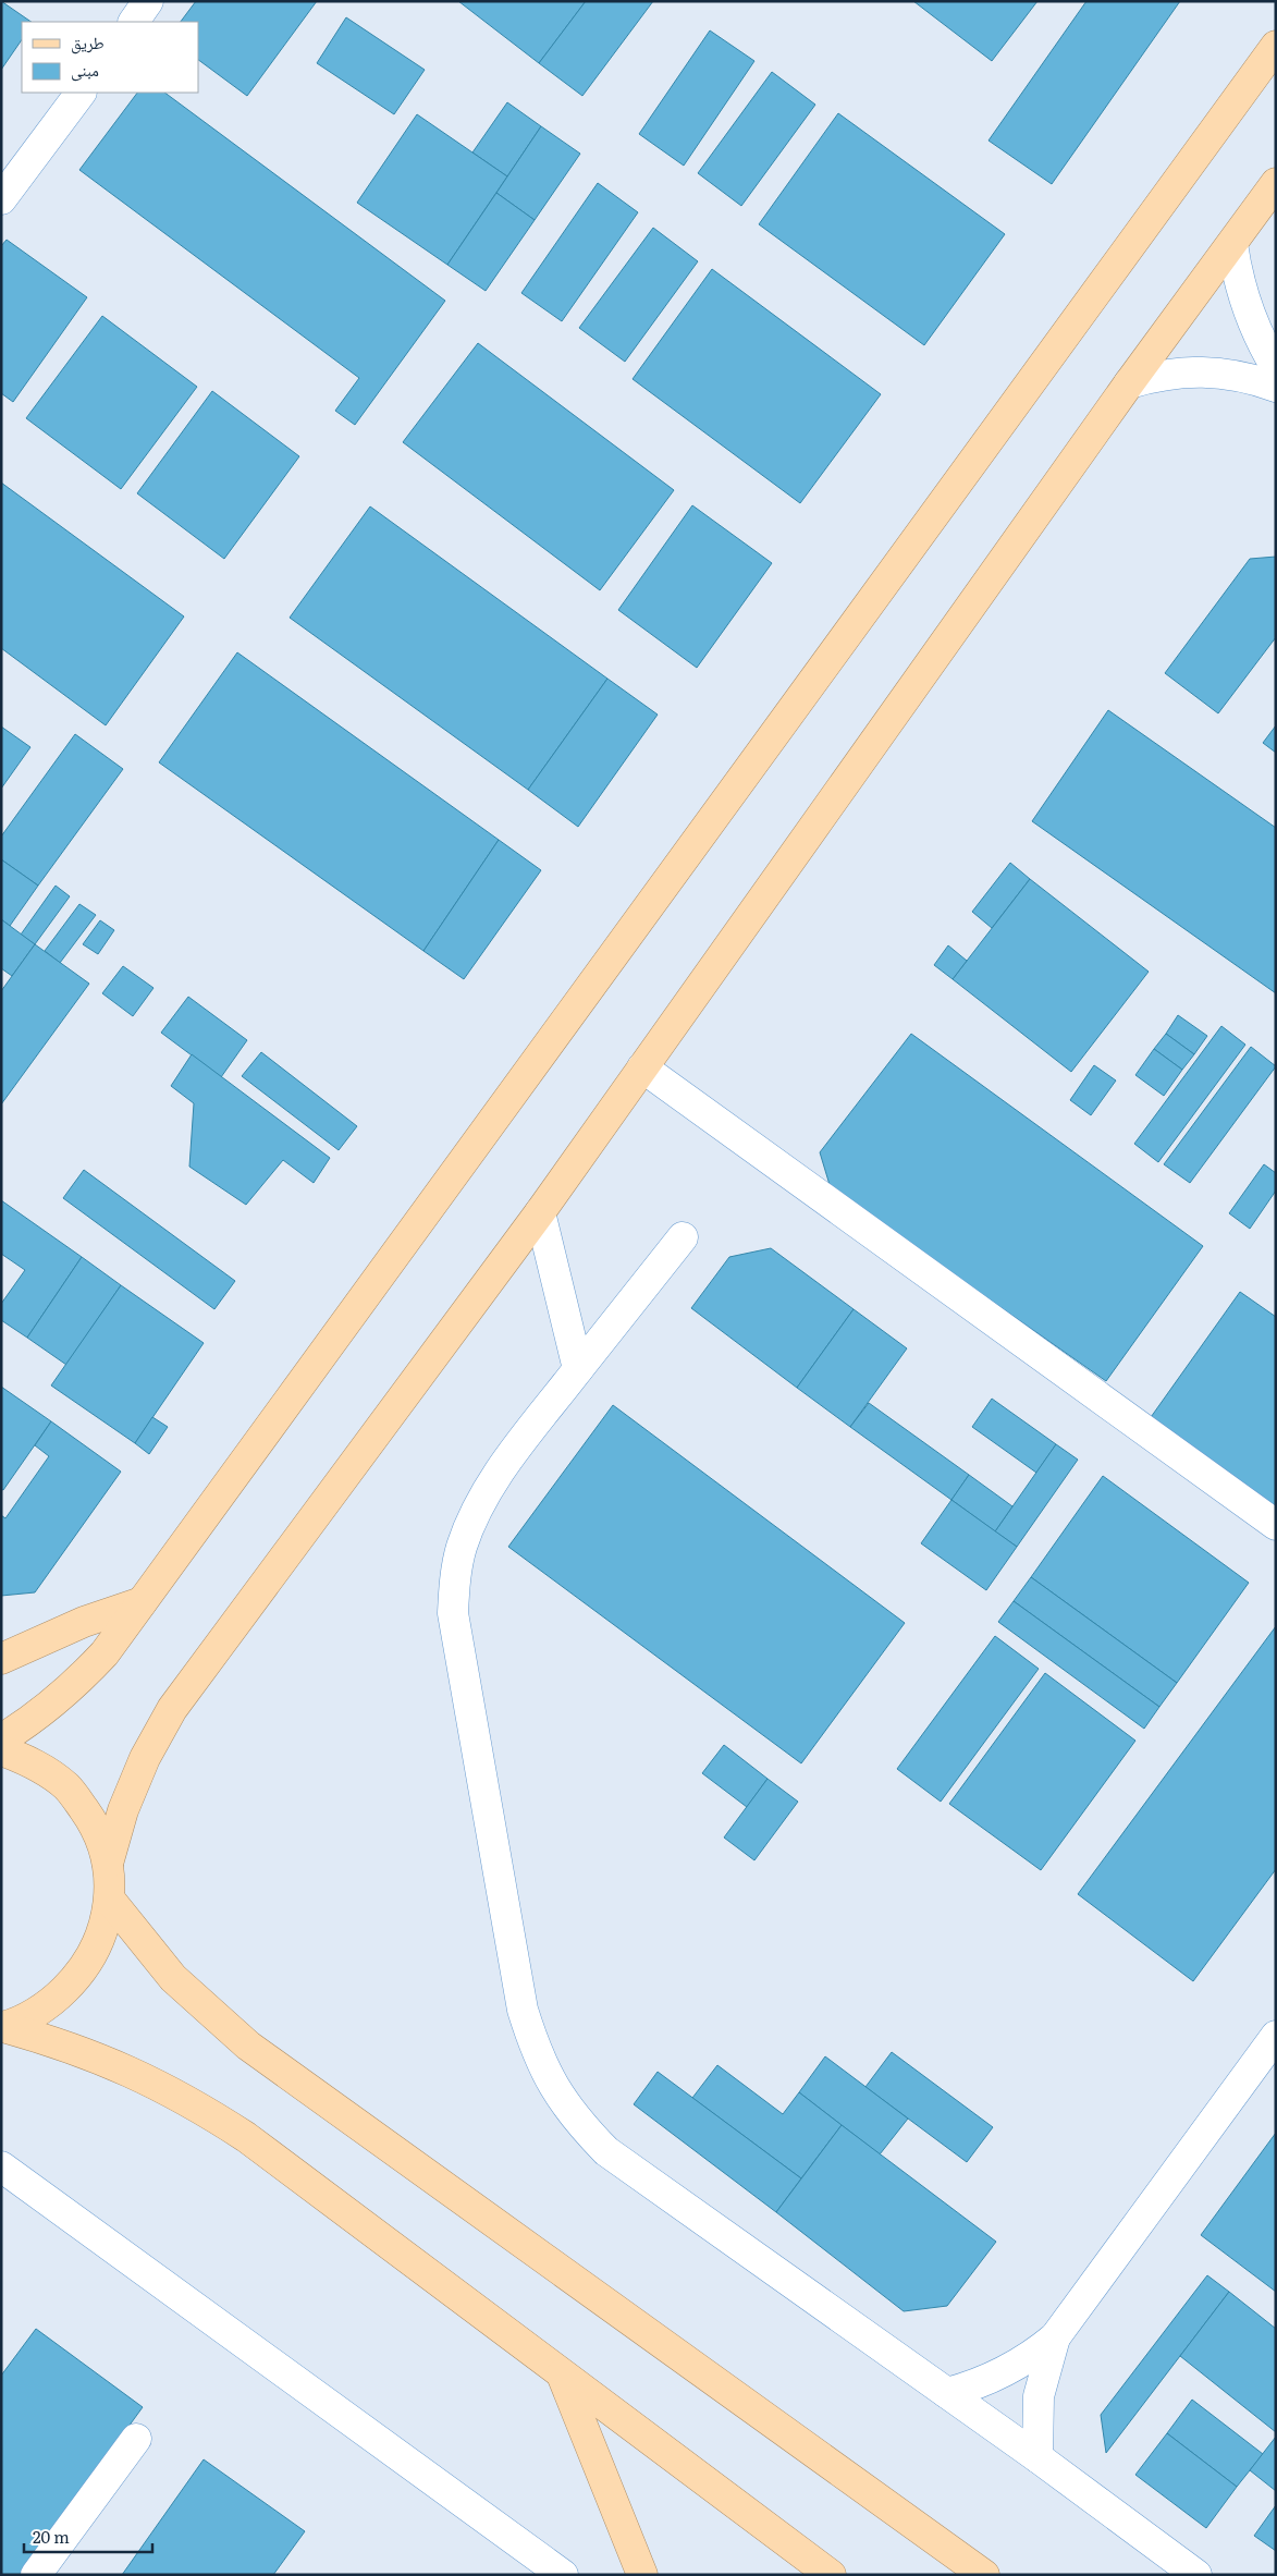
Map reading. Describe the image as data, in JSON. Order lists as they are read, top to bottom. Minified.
{"legend":["طريق","مبنى"],"scale_bar":"20 m"}
